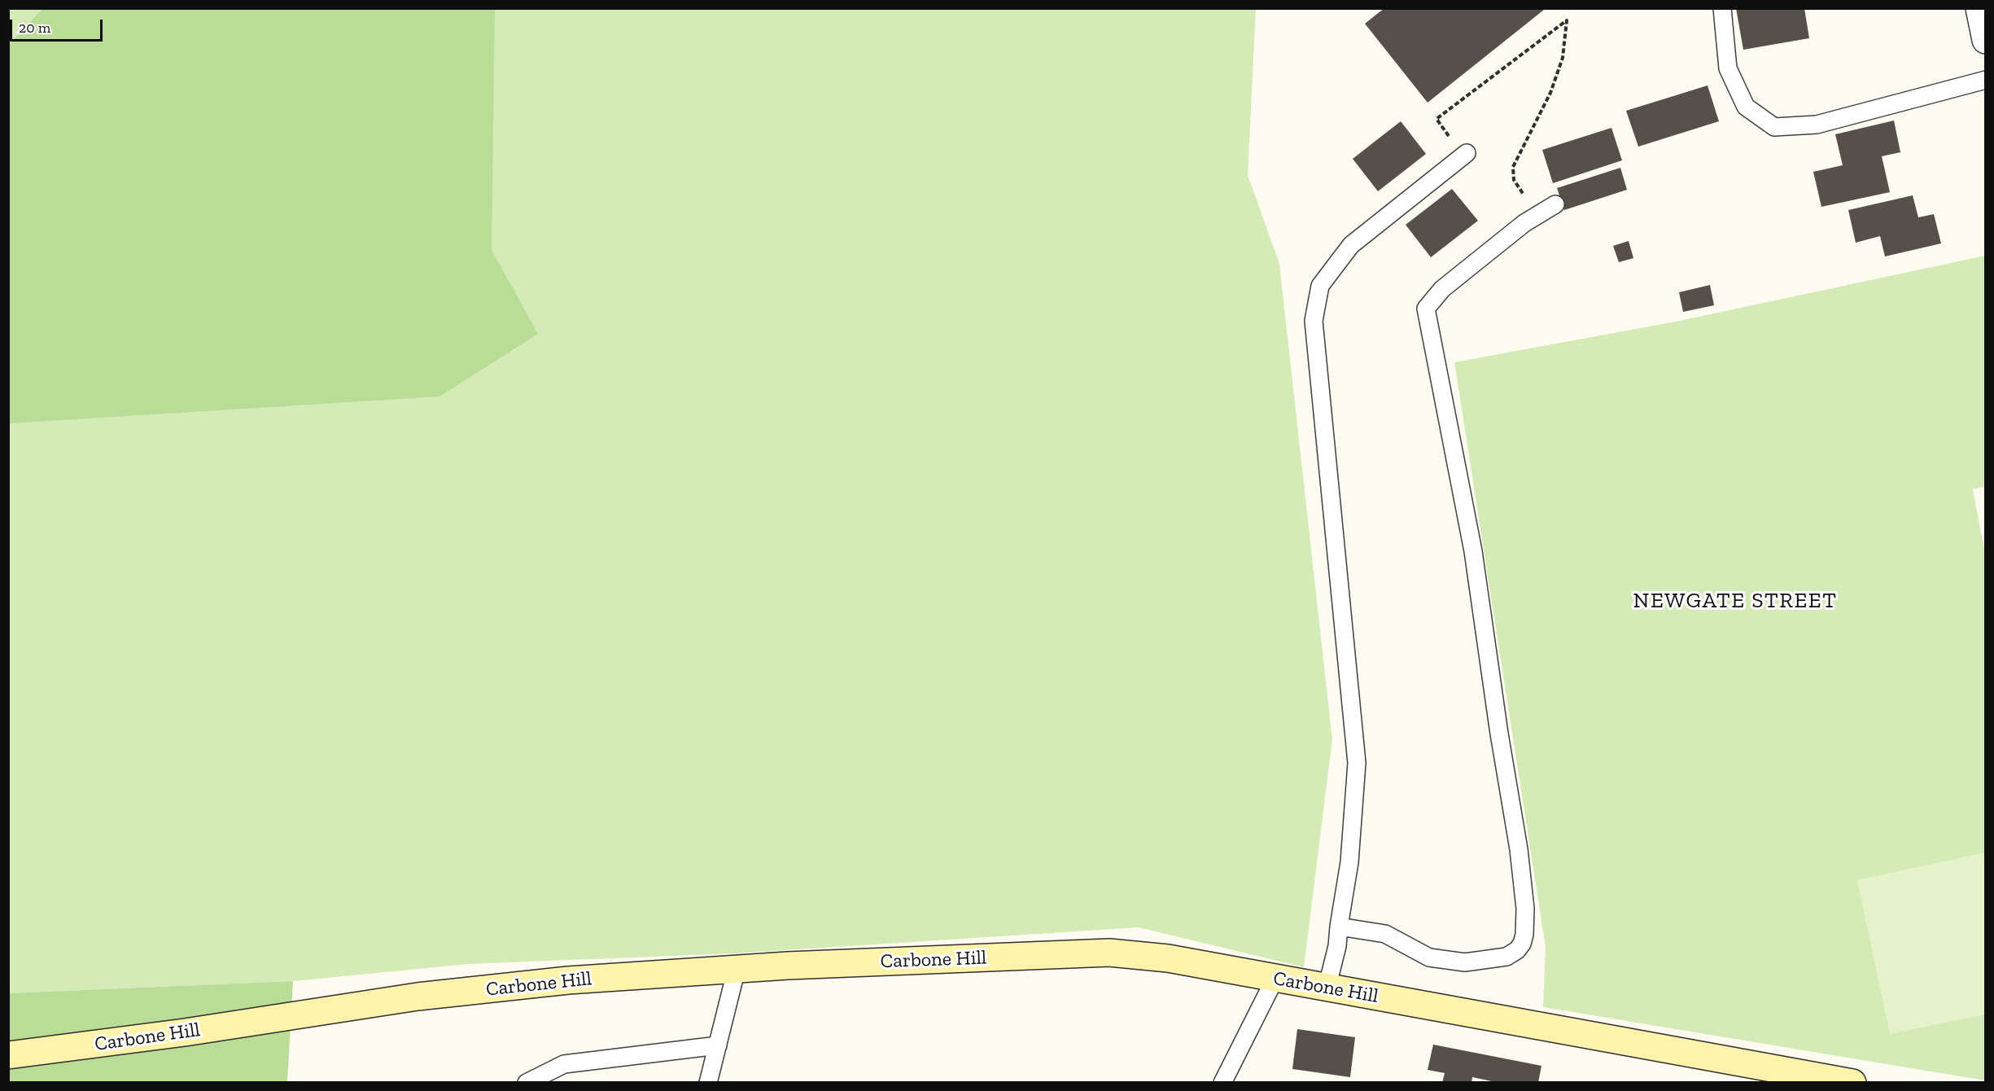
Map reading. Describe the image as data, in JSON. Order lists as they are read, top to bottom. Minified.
{"streets":{"street":["Carbone Hill"]},"districts":["NEWGATE STREET"],"scale_bar":"20 m"}
